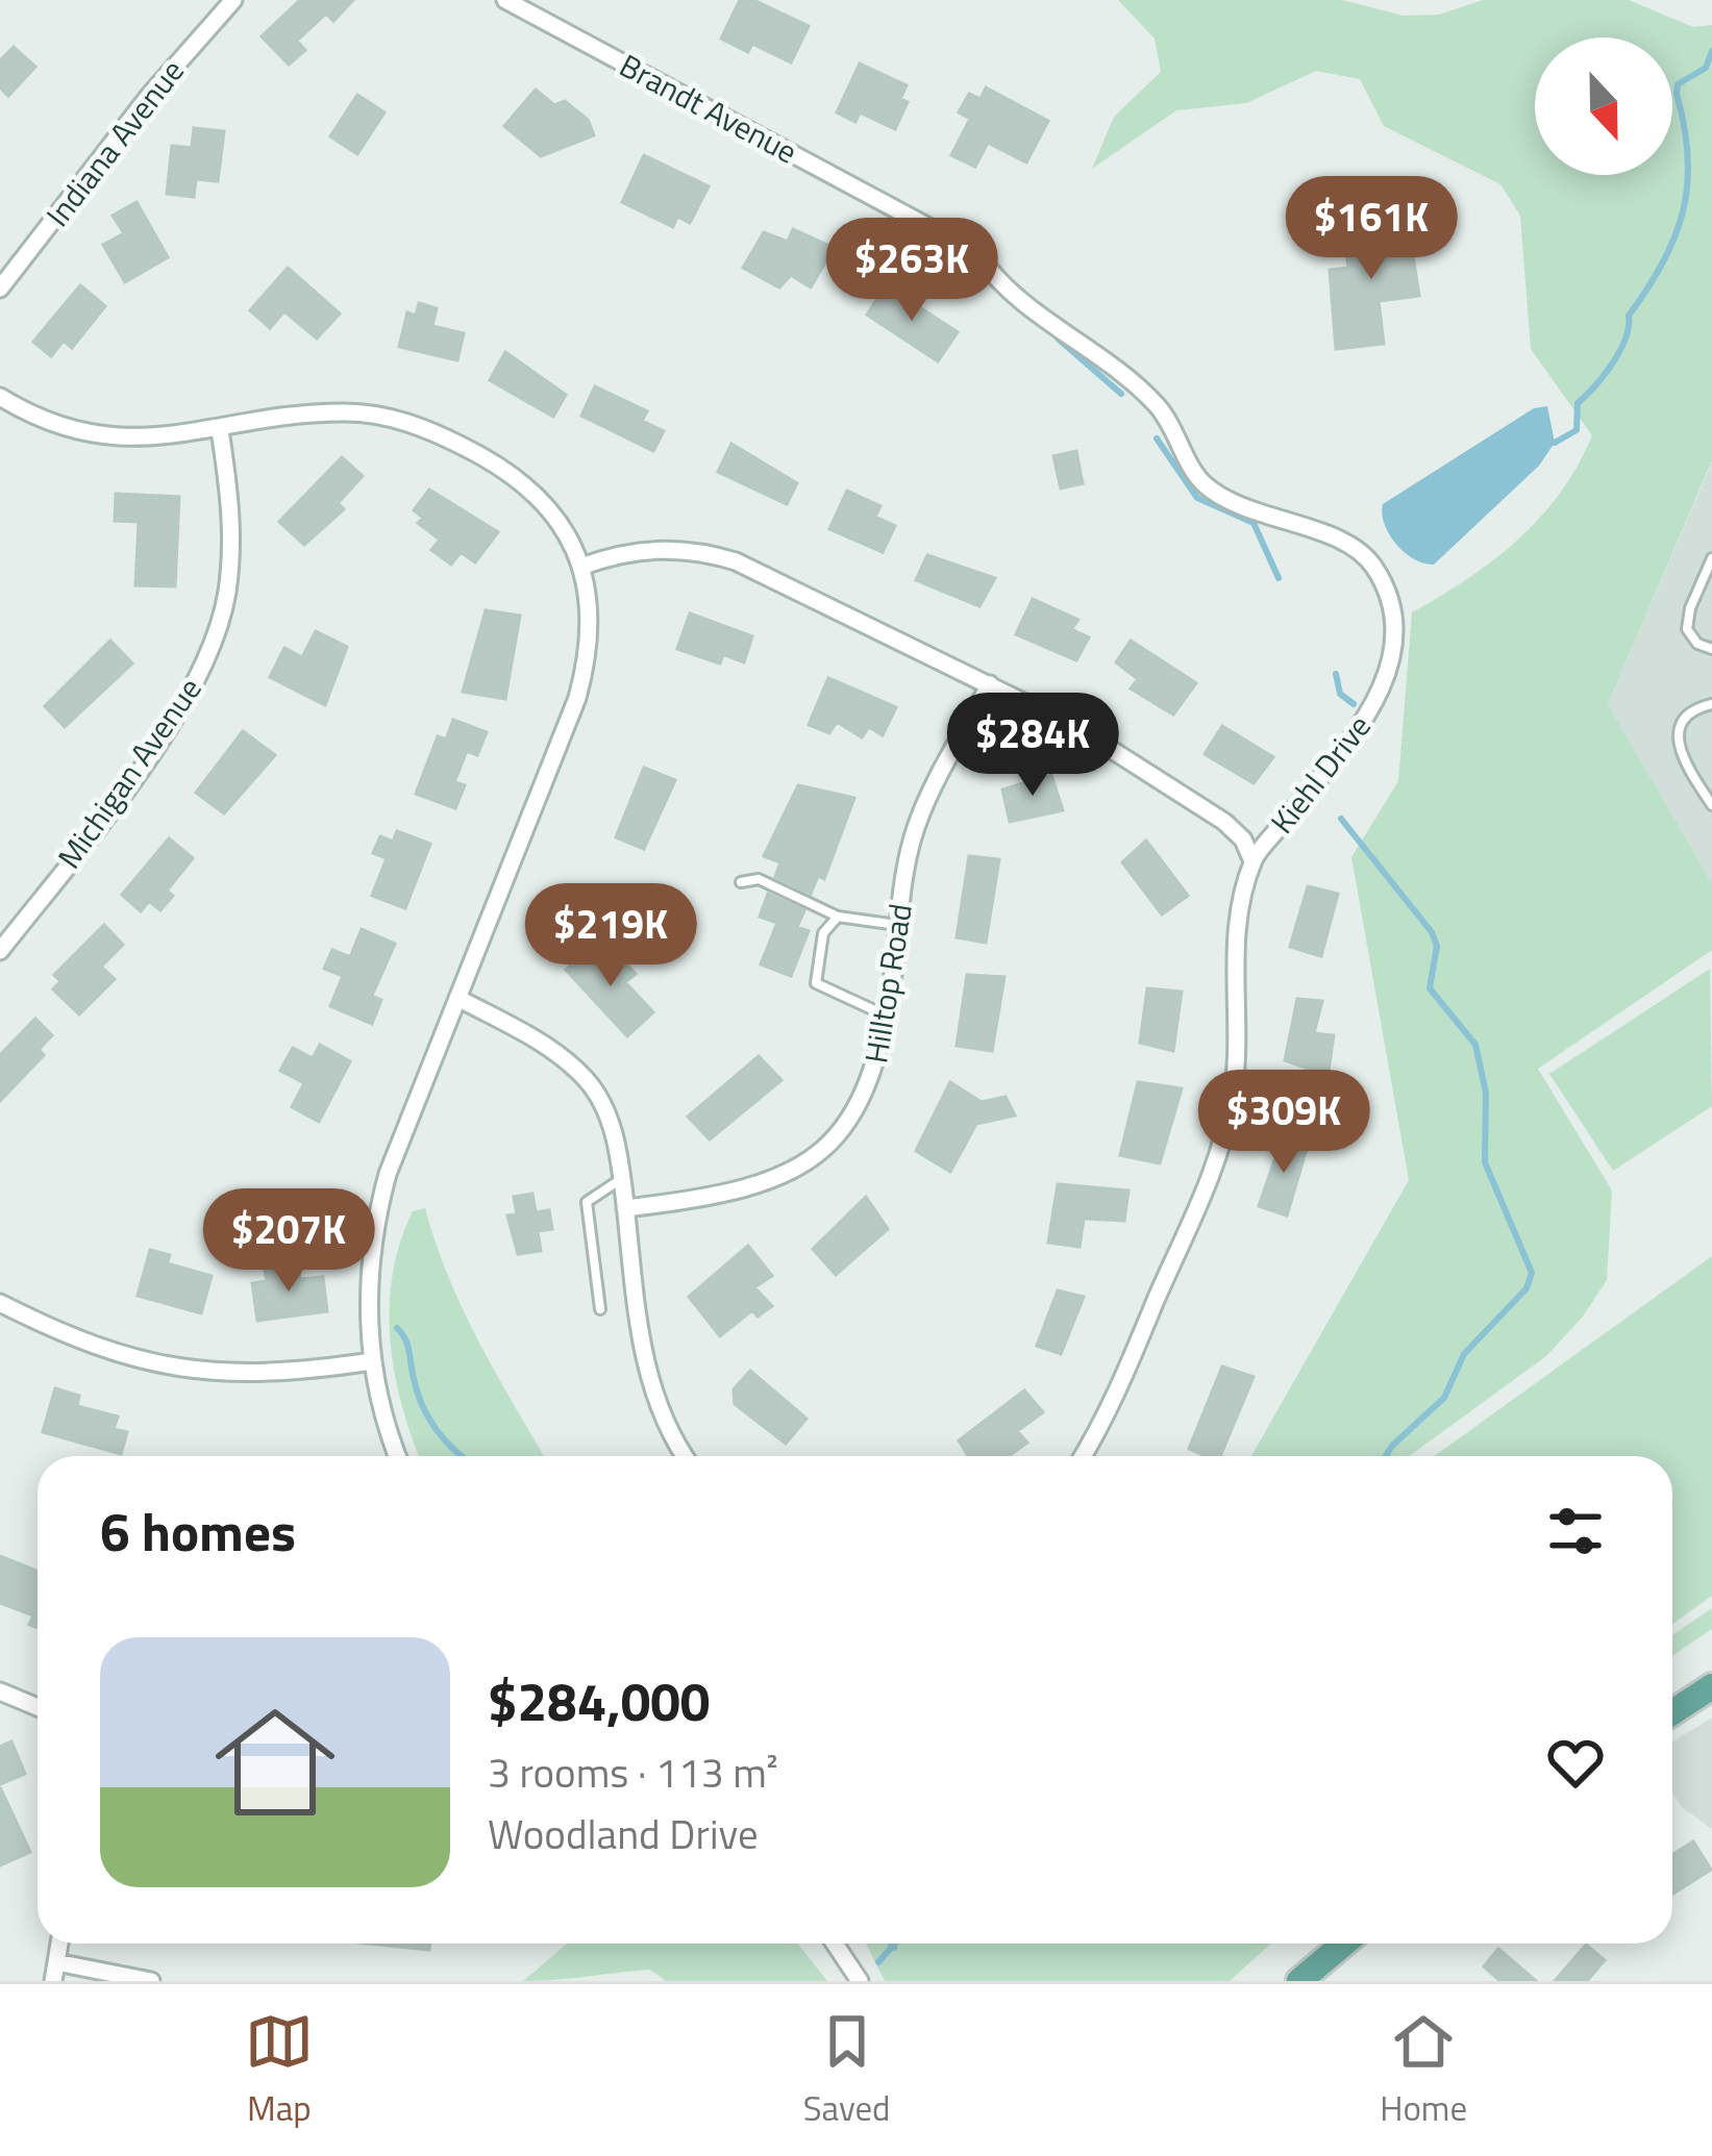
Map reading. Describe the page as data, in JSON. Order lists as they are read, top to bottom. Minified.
{"streets":{"street":["Brandt Avenue","Indiana Avenue","Michigan Avenue","Kiehl Drive","Hilltop Road"]},"crossings":[["Brandt Avenue","Kiehl Drive"]],"north":"bottom","page":{"price":["$161K","$263K","$284K","$219K","$309K","$207K"],"heading":"6 homes","list":[{"name":"$284,000","note":"3 rooms · 113 m² · Woodland Drive"}],"tabs":["Map","Saved","Home"]}}
